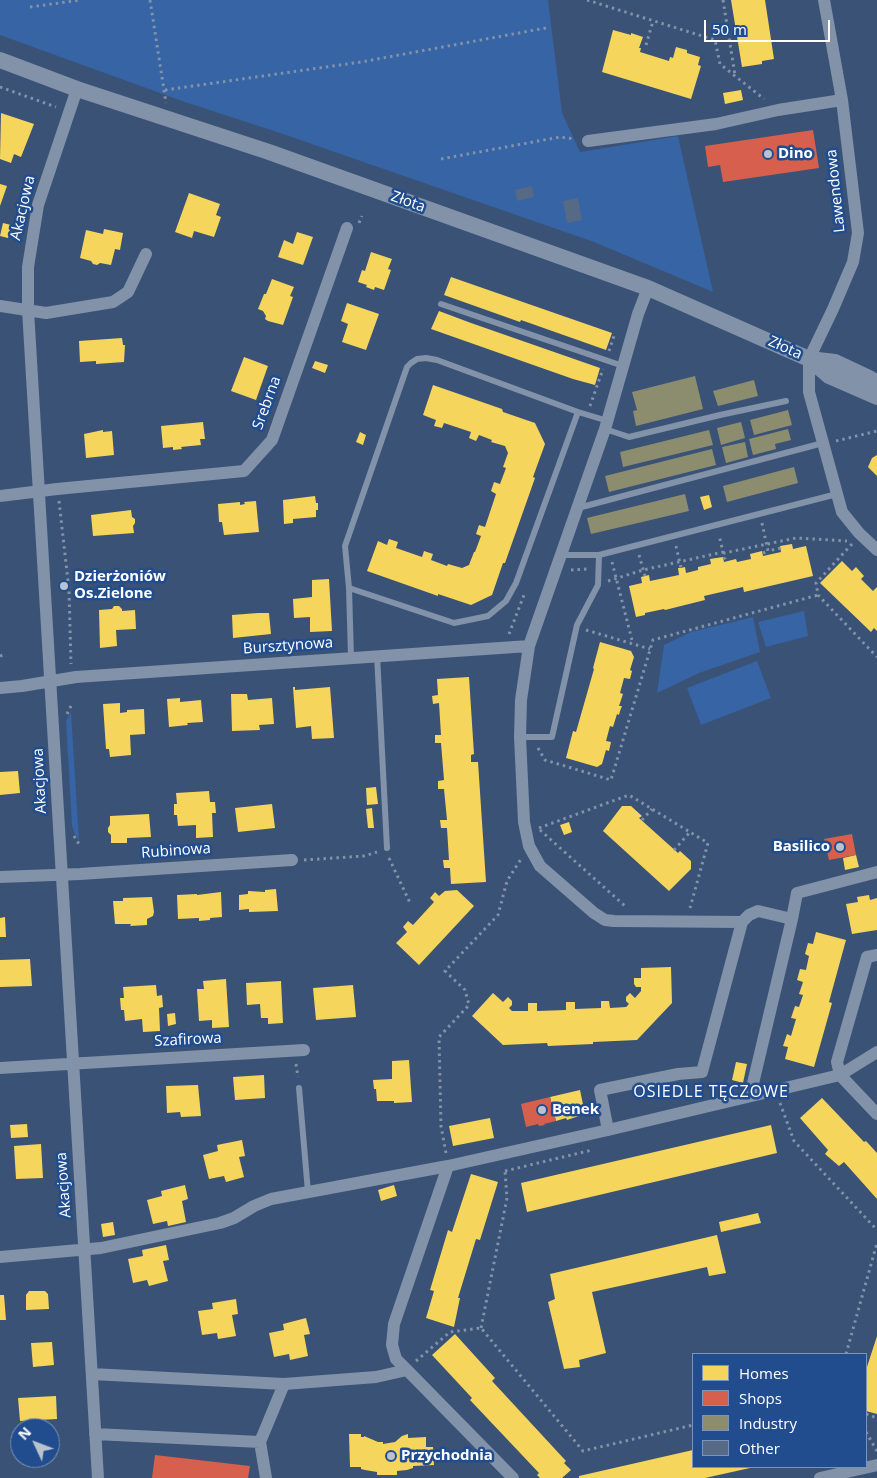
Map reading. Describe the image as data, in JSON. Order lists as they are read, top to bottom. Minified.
{"streets":{"street":["Lawendowa","Złota","Akacjowa","Srebrna","Bursztynowa","Rubinowa","Szafirowa"]},"crossings":[["Lawendowa","Złota"],["Złota","Akacjowa"],["Akacjowa","Srebrna"],["Akacjowa","Bursztynowa"],["Akacjowa","Rubinowa"],["Akacjowa","Szafirowa"]],"districts":["OSIEDLE TĘCZOWE"],"places":["Dino","Dzierżoniów Os.Zielone","Basilico","Benek","Przychodnia"],"legend":["Homes","Shops","Industry","Other"],"scale_bar":"50 m","north":"top left"}
